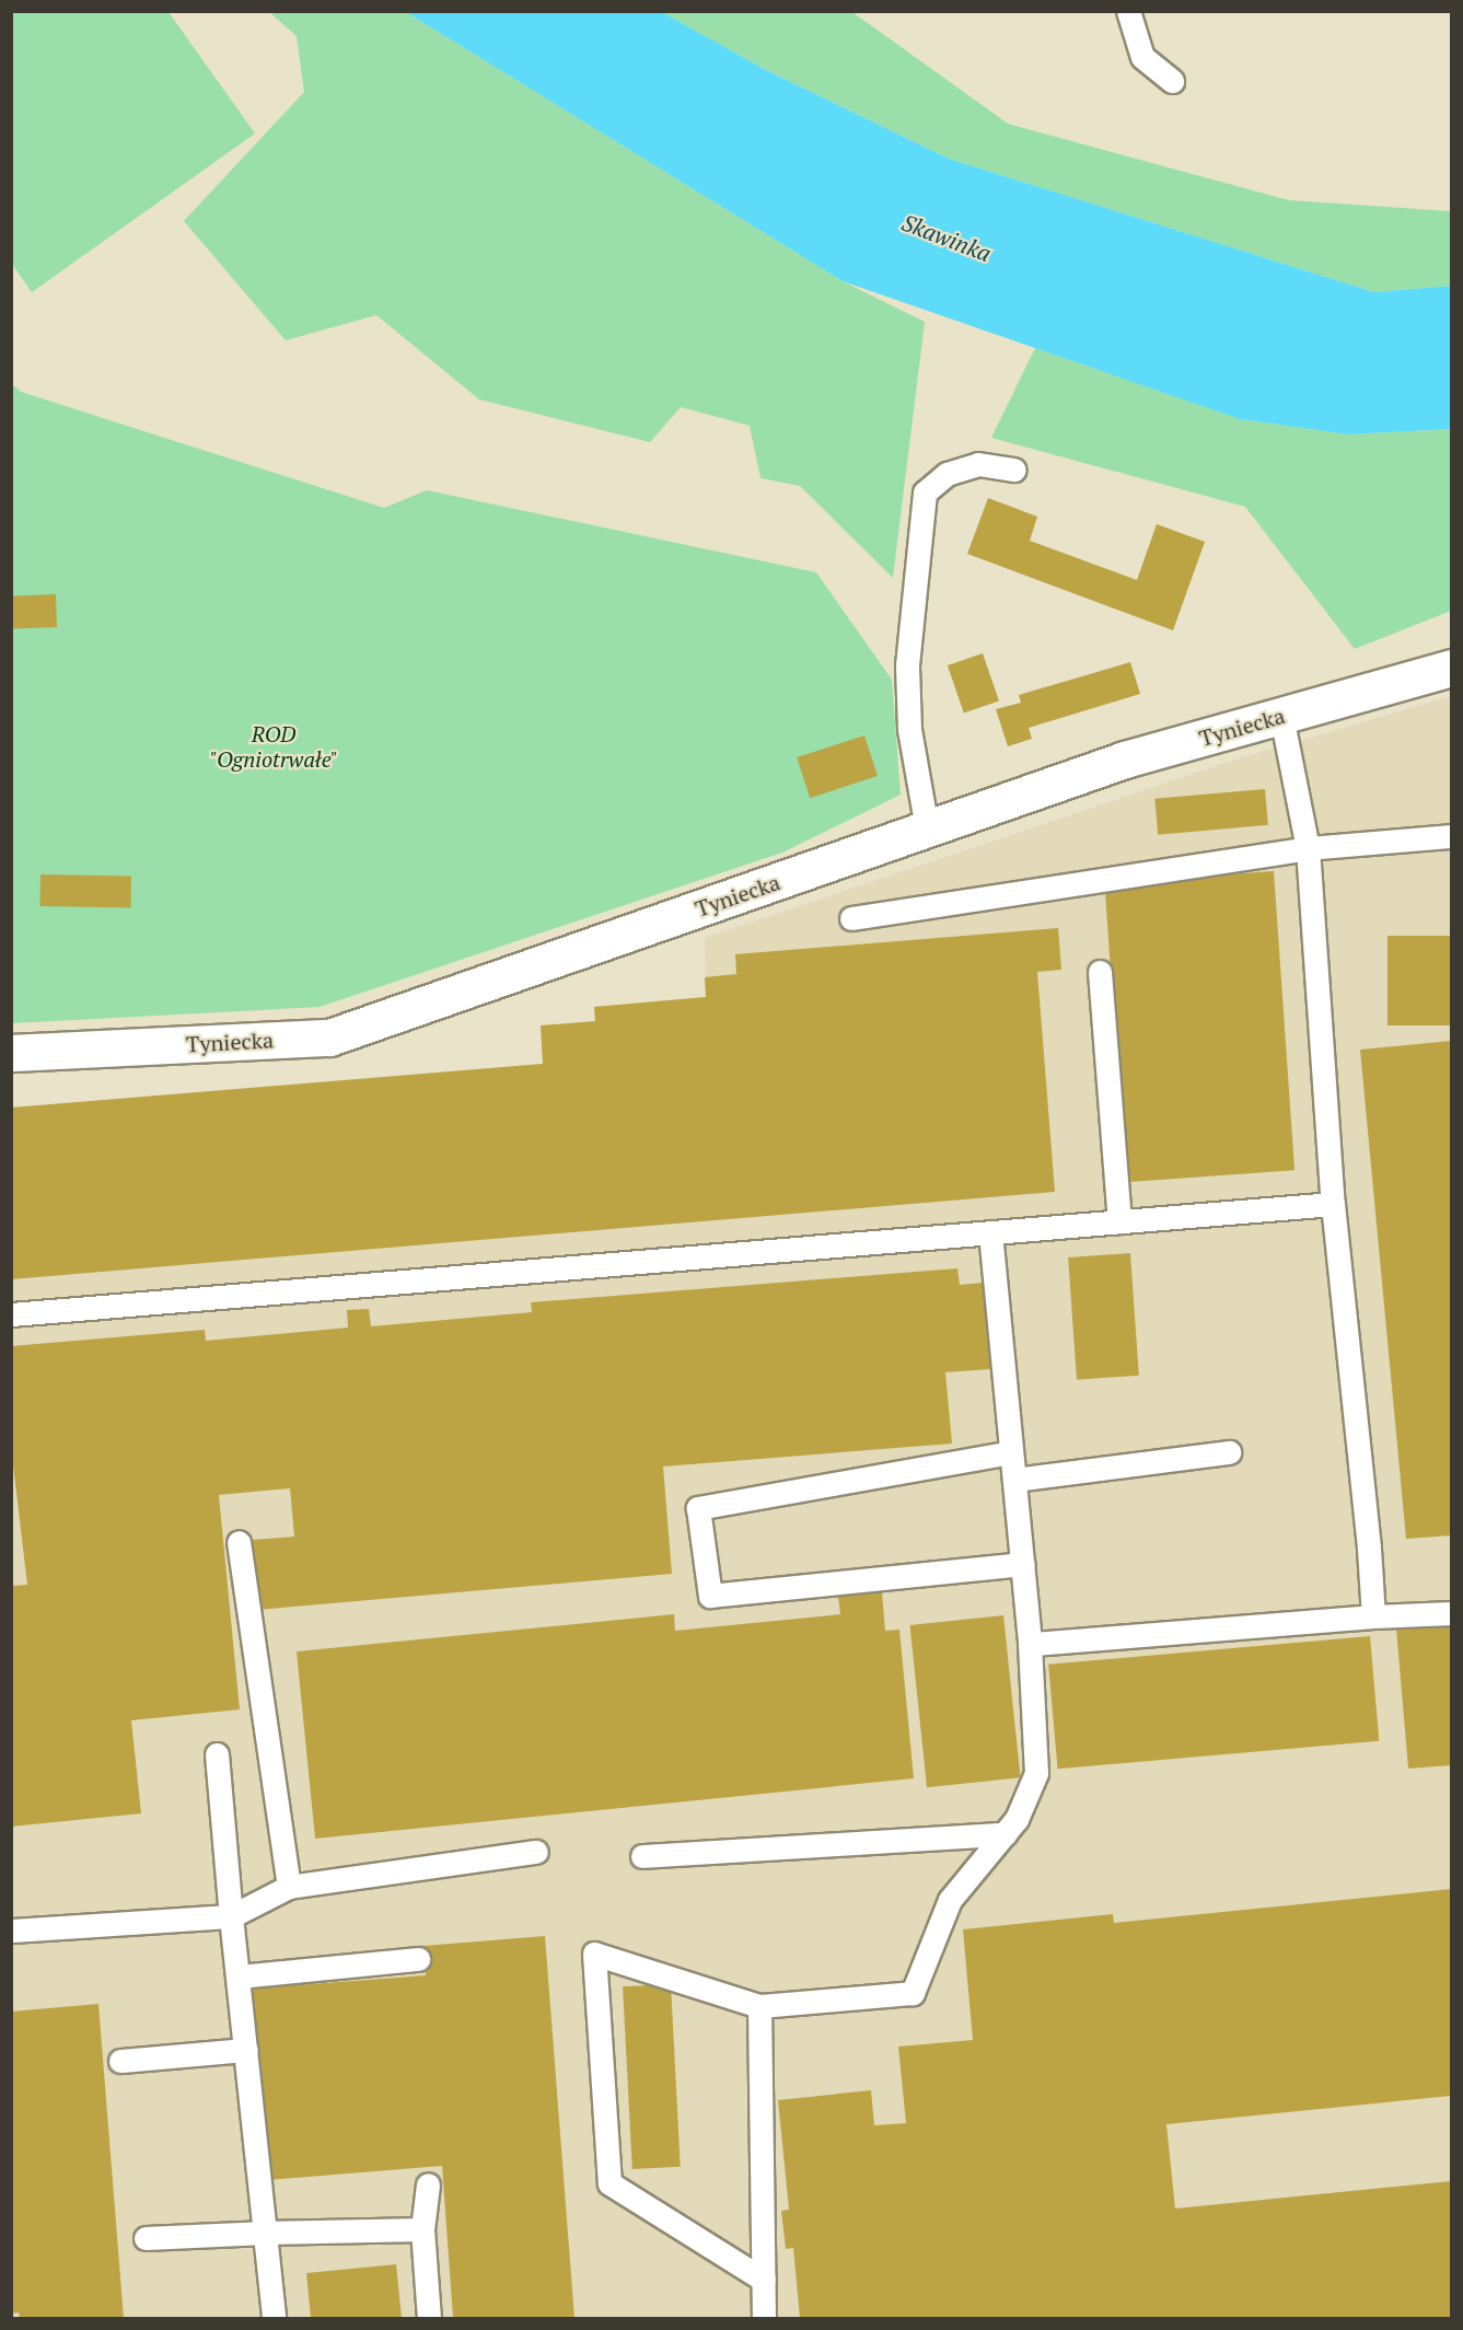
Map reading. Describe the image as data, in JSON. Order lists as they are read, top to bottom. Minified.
{"streets":{"street":["Tyniecka"]},"water":["Skawinka"],"parks":["ROD \"Ogniotrwałe\""]}
